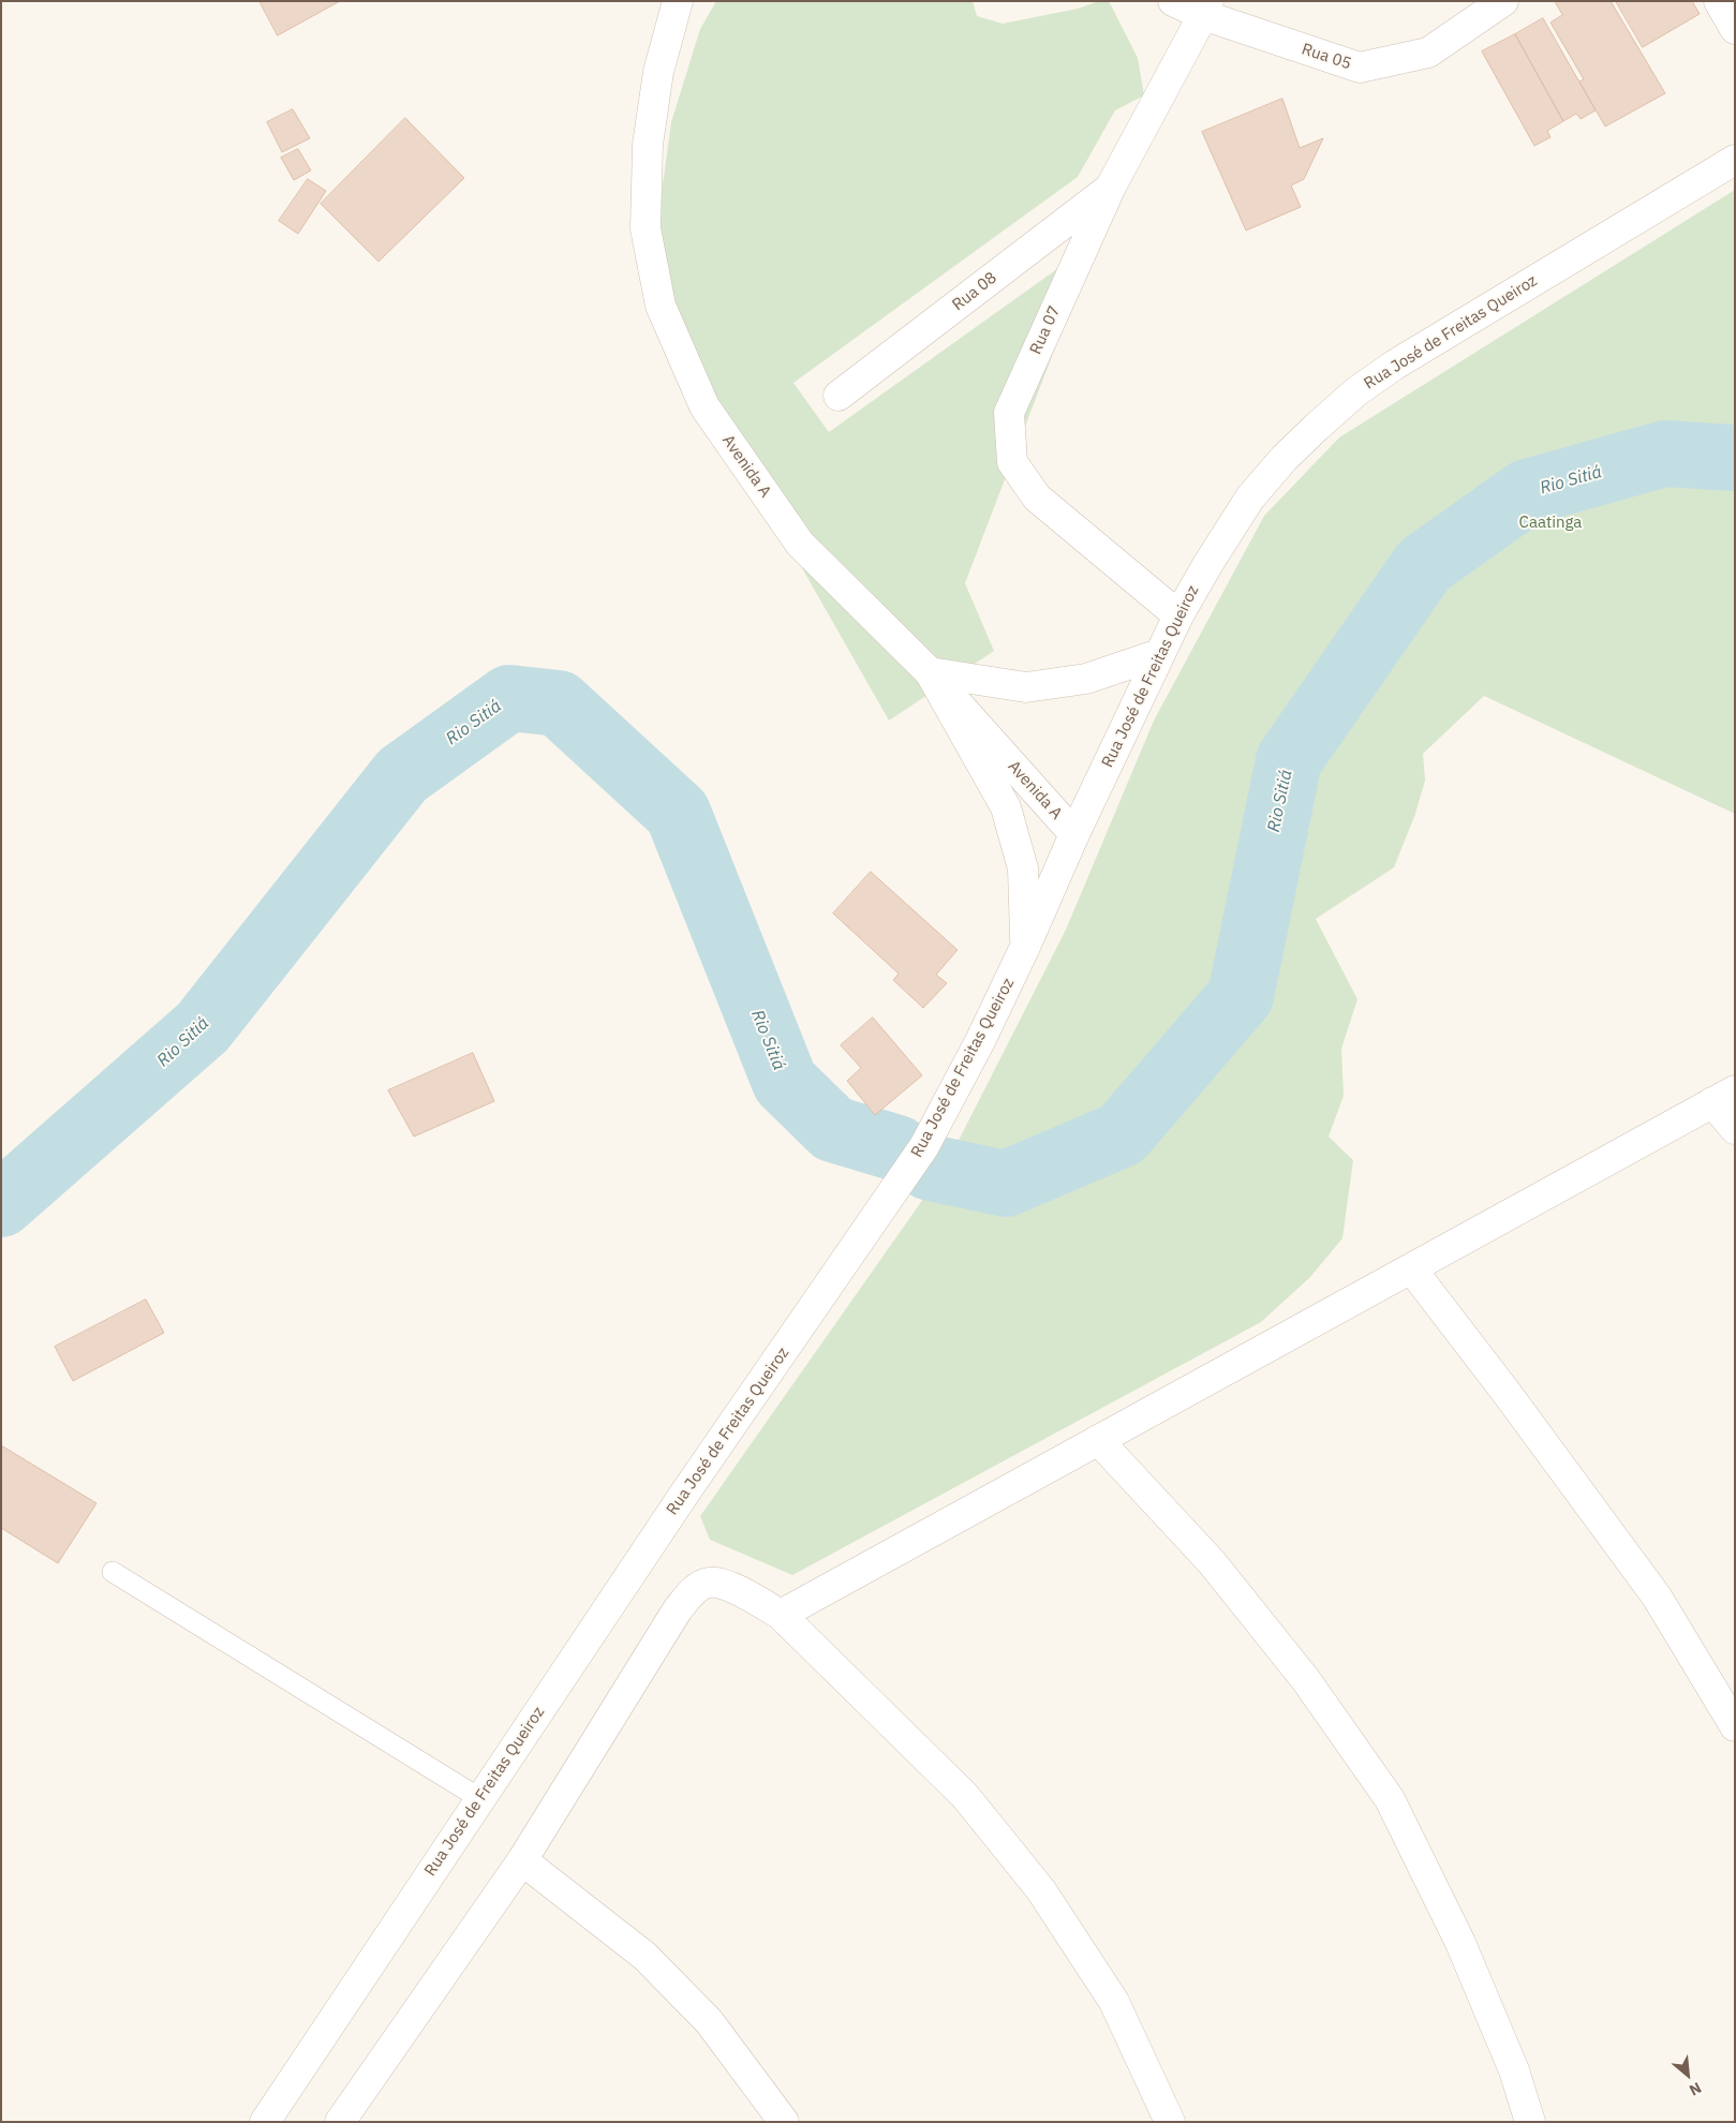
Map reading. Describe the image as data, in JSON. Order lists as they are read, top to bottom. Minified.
{"streets":{"street":["Rua 05","Rua 08","Rua 07","Rua José de Freitas Queiroz","Avenida A"]},"crossings":[["Rua 05","Rua 07"],["Rua 08","Rua 07"],["Rua 07","Rua José de Freitas Queiroz"],["Rua José de Freitas Queiroz","Avenida A"]],"water":["Rio Sitiá"],"parks":["Caatinga"],"north":"bottom right"}
